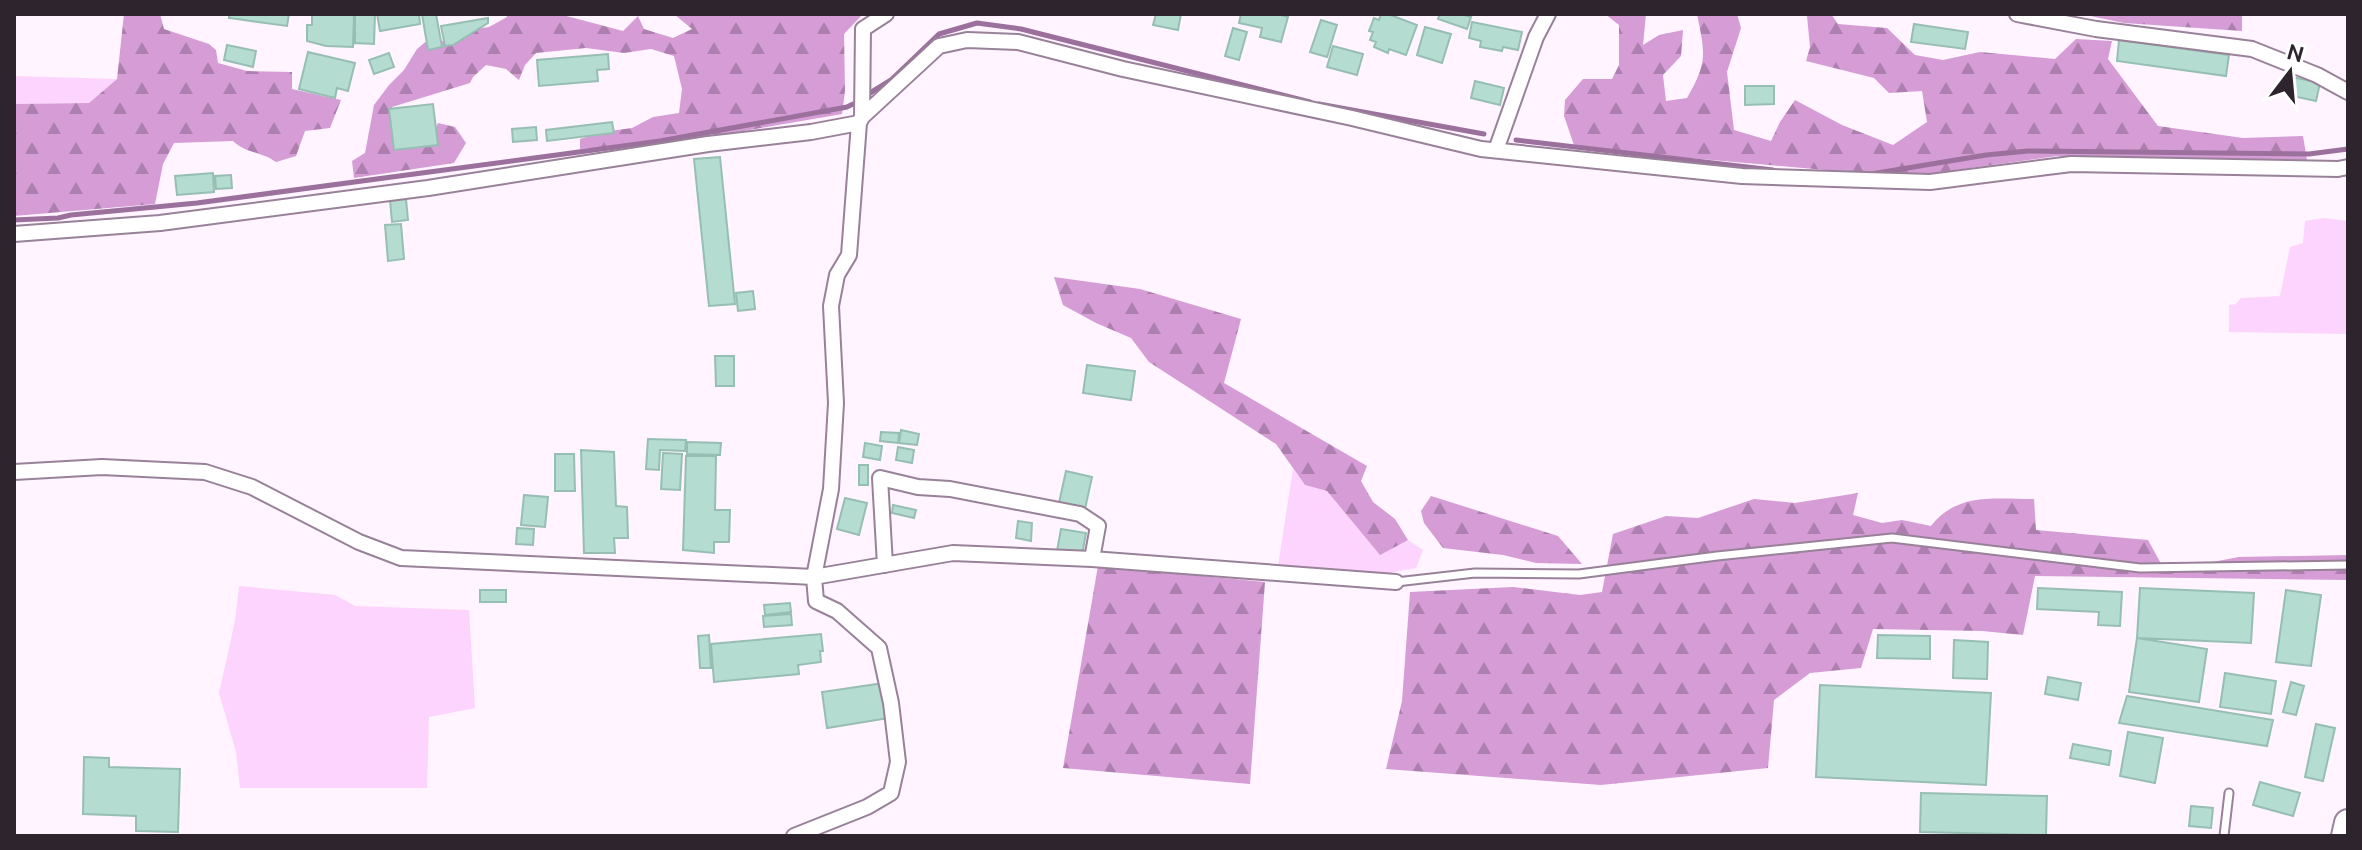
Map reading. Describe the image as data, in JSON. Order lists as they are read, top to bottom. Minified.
{"north":"top"}
